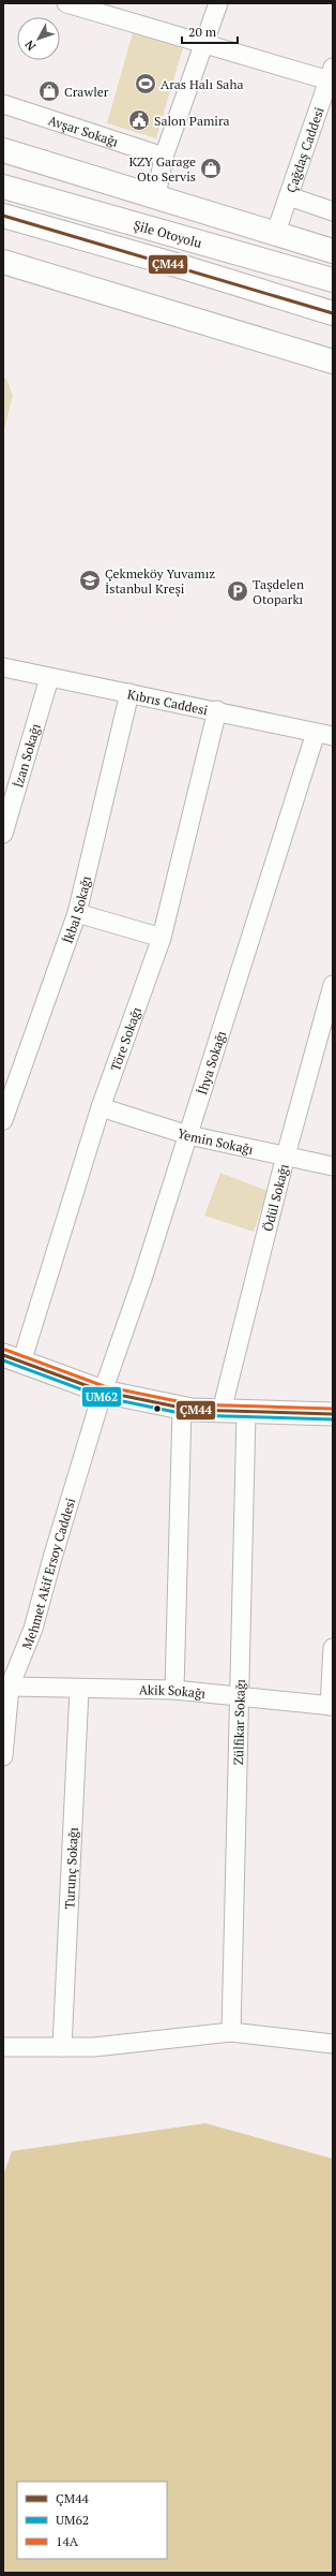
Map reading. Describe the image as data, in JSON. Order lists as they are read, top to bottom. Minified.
{"streets":{"highway":["Şile Otoyolu"],"street":["Avşar Sokağı","Çağdaş Caddesi","Kıbrıs Caddesi","İzan Sokağı","İkbal Sokağı","Töre Sokağı","İhya Sokağı","Yemin Sokağı","Ödül Sokağı","Mehmet Akif Ersoy Caddesi","Akik Sokağı","Zülfikar Sokağı","Turunç Sokağı"]},"crossings":[["Kıbrıs Caddesi","İzan Sokağı"],["Kıbrıs Caddesi","İkbal Sokağı"],["Kıbrıs Caddesi","Töre Sokağı"],["Kıbrıs Caddesi","İhya Sokağı"],["Töre Sokağı","Yemin Sokağı"],["İhya Sokağı","Yemin Sokağı"],["İhya Sokağı","Mehmet Akif Ersoy Caddesi"],["Yemin Sokağı","Ödül Sokağı"],["Mehmet Akif Ersoy Caddesi","Akik Sokağı"],["Akik Sokağı","Zülfikar Sokağı"],["Akik Sokağı","Turunç Sokağı"]],"places":{"sports":["Aras Halı Saha"],"shop":["Crawler","KZY Garage Oto Servis"],"public building":["Salon Pamira"],"school or university":["Çekmeköy Yuvamız İstanbul Kreşi"],"parking":["Taşdelen Otoparkı"]},"lines":["transit line ÇM44","transit line 14A","transit line UM62"],"legend":["ÇM44","UM62","14A"],"scale_bar":"20 m","north":"bottom left"}
